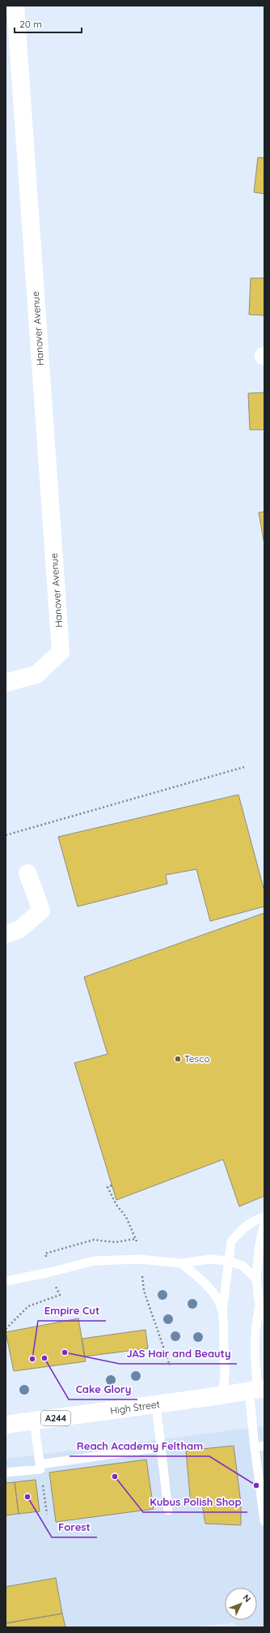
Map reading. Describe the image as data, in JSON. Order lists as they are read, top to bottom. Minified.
{"streets":{"street":["Hanover Avenue","High Street","A244"]},"places":["Tesco","JAS Hair and Beauty","Cake Glory","Empire Cut","Kubus Polish Shop","Reach Academy Feltham","Forest"],"scale_bar":"20 m","north":"top right"}
